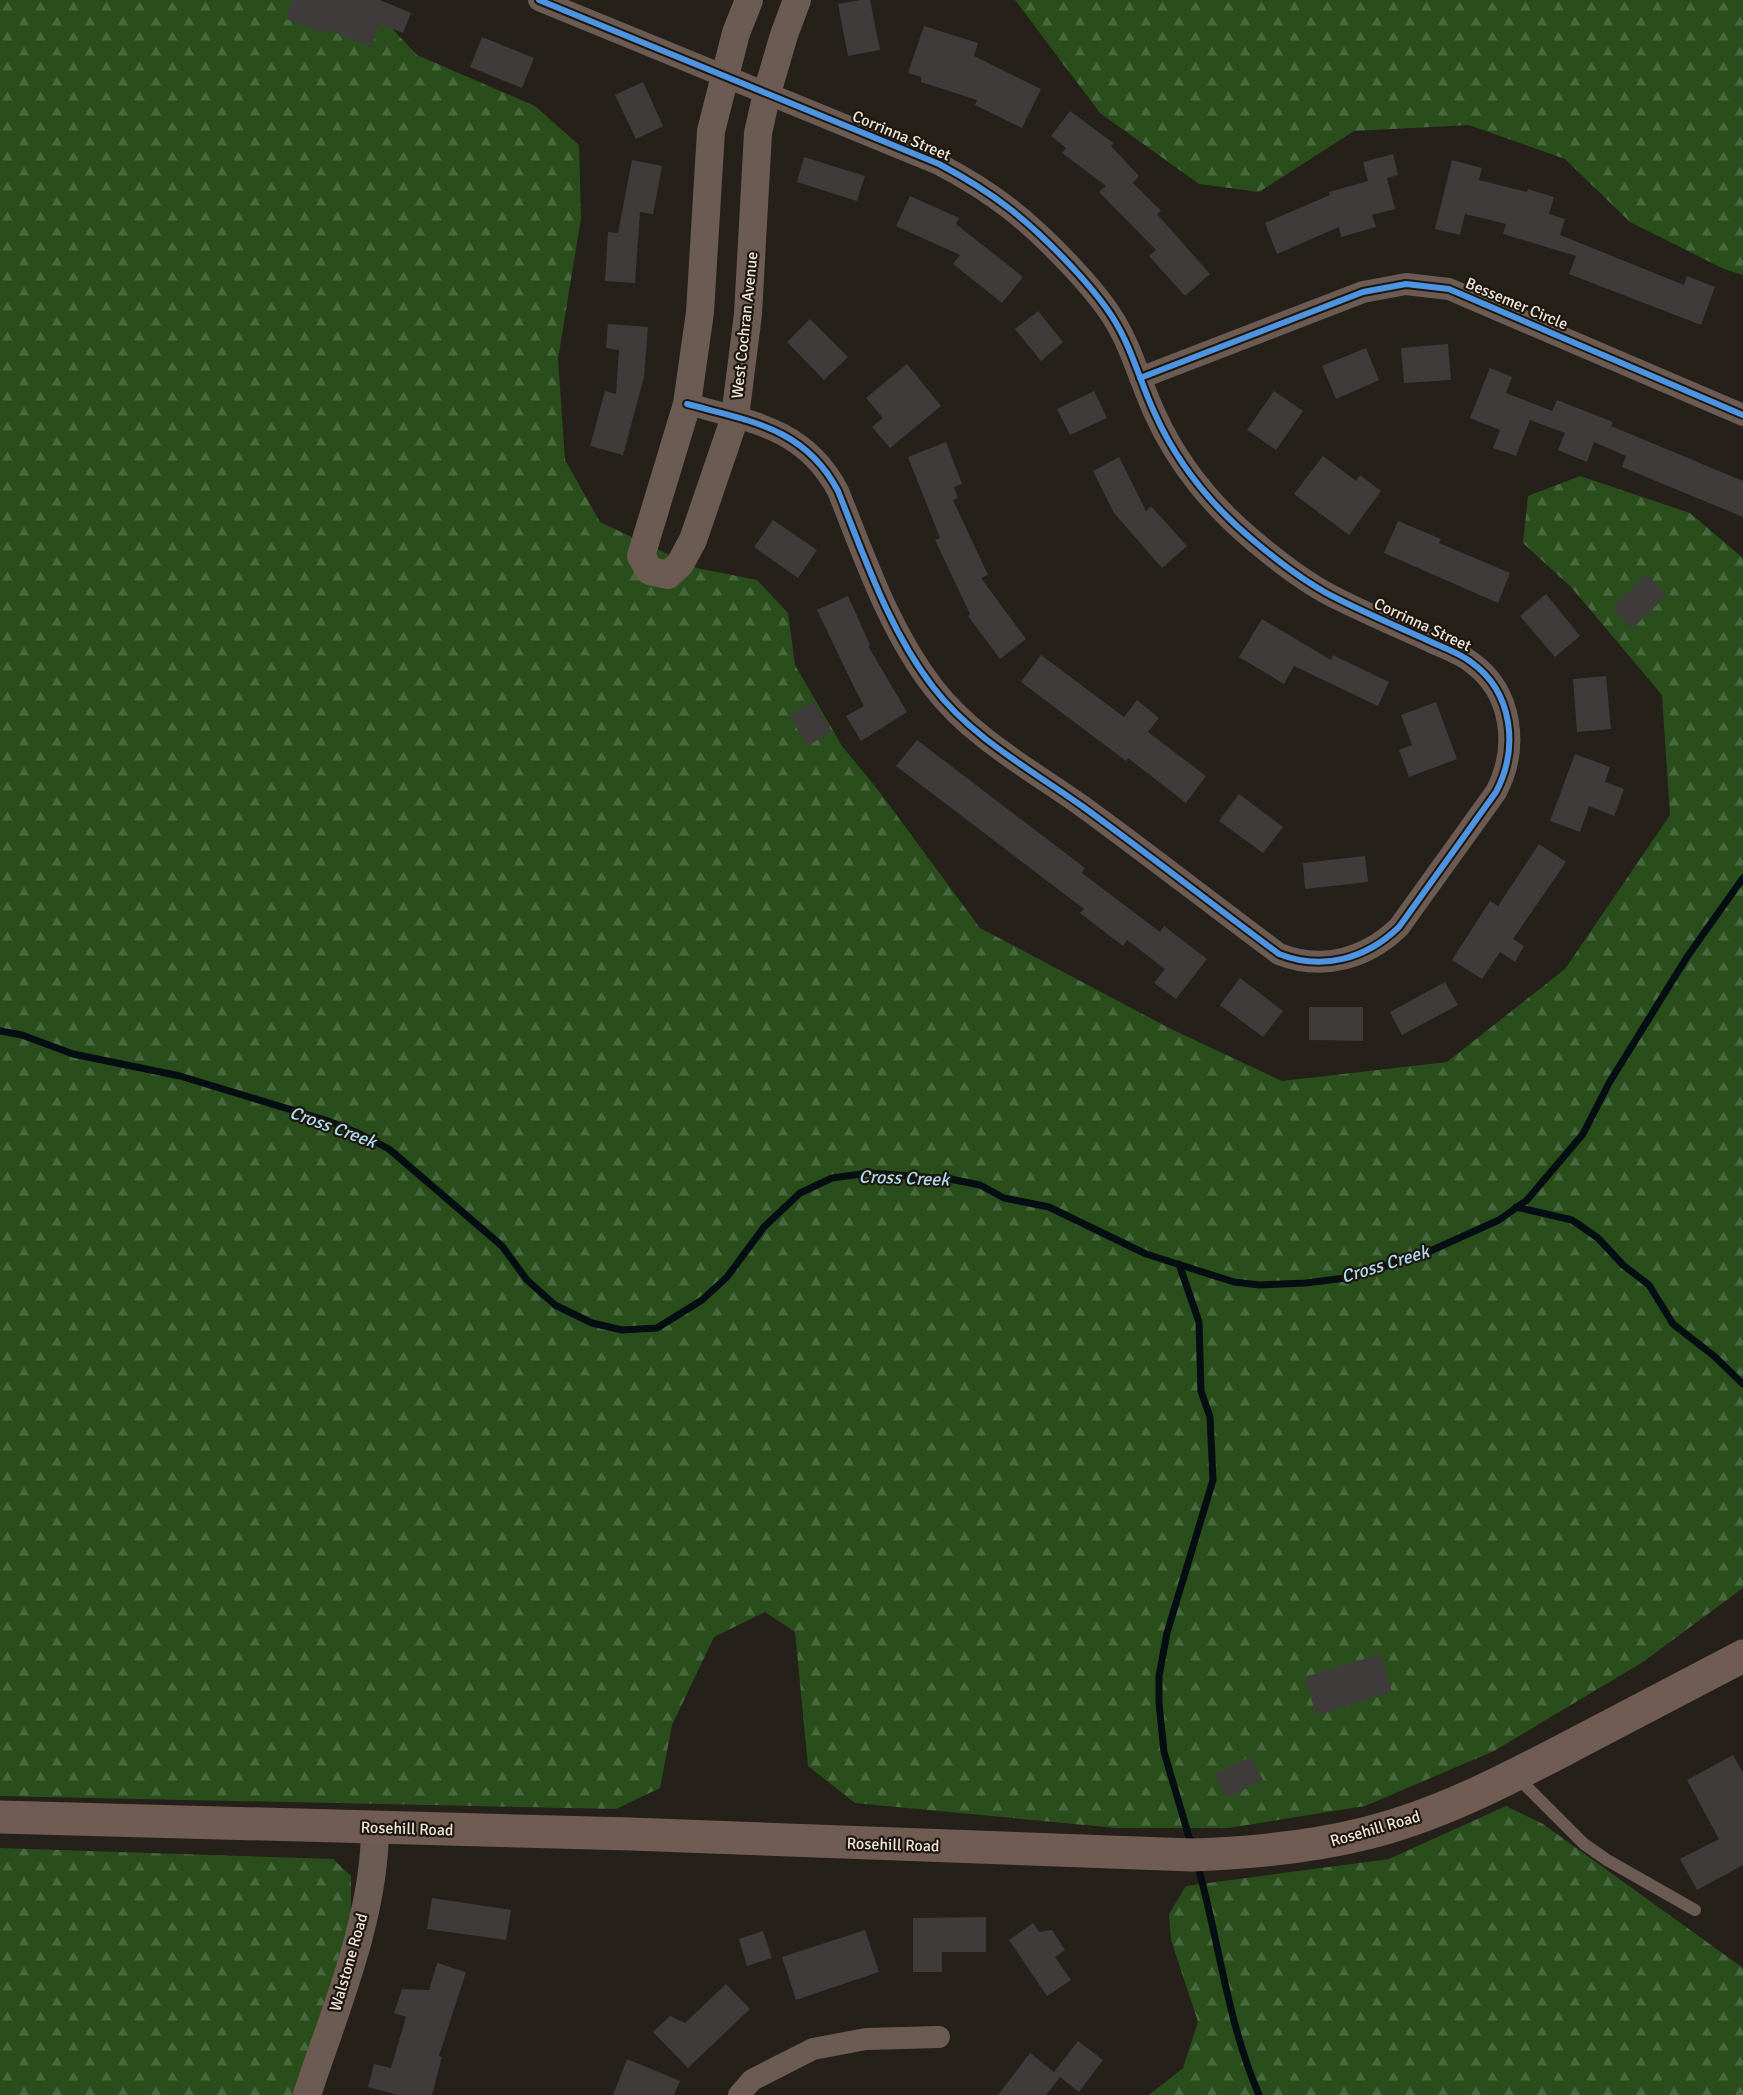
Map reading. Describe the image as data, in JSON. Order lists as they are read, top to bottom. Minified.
{"streets":{"main road":["Rosehill Road"],"street":["Corrinna Street","Bessemer Circle","West Cochran Avenue","Walstone Road"]},"crossings":[["Corrinna Street","Bessemer Circle"],["Corrinna Street","West Cochran Avenue"],["Rosehill Road","Walstone Road"]],"water":["Cross Creek"]}
